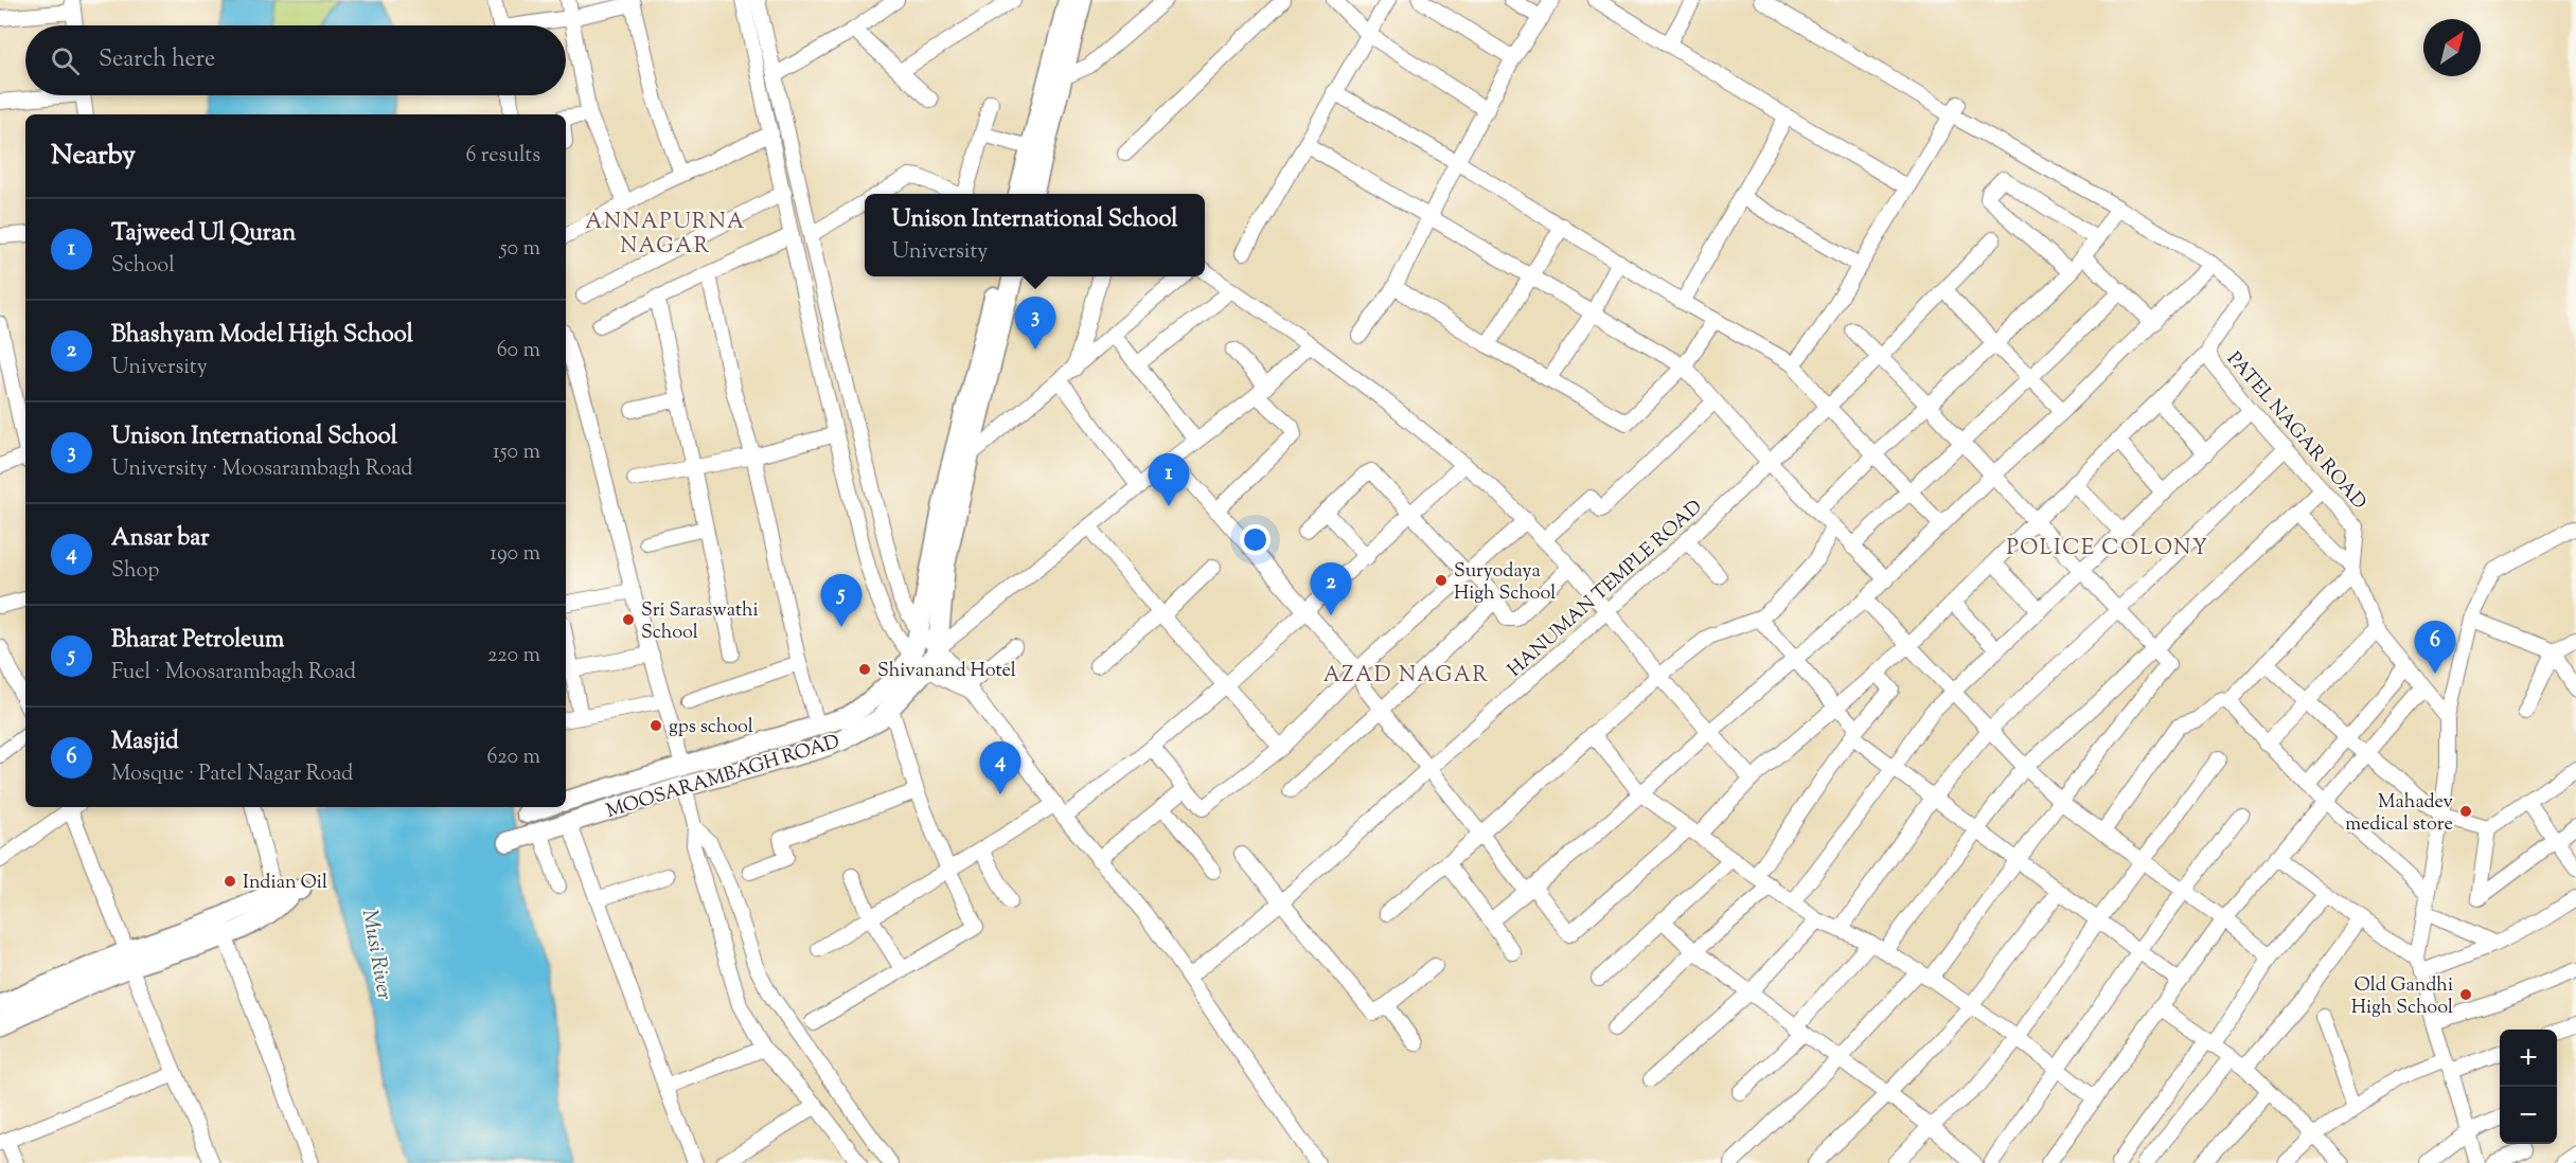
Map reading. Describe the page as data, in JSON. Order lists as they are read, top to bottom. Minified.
{"streets":{"main road":["MOOSARAMBAGH ROAD"],"street":["PATEL NAGAR ROAD","HANUMAN TEMPLE ROAD"]},"districts":["ANNAPURNA NAGAR","POLICE COLONY","AZAD NAGAR"],"water":["Musi River"],"places":["Suryodaya High School","Sri Saraswathi School","Shivanand Hotel","gps school","Mahadev medical store","Indian Oil","Old Gandhi High School"],"north":"top right","page":{"search":"Search here","heading":["Nearby","6 results"],"popup":["Unison International School","University"],"list":[{"mark":"1","name":"Tajweed Ul Quran","note":"School","value":"50 m"},{"mark":"2","name":"Bhashyam Model High School","note":"University","value":"60 m"},{"mark":"3","name":"Unison International School","note":"University · Moosarambagh Road","value":"150 m"},{"mark":"4","name":"Ansar bar","note":"Shop","value":"190 m"},{"mark":"5","name":"Bharat Petroleum","note":"Fuel · Moosarambagh Road","value":"220 m"},{"mark":"6","name":"Masjid","note":"Mosque · Patel Nagar Road","value":"620 m"}],"pins":["3","1","2","5","6","4"],"map_buttons":["+","−"]}}
